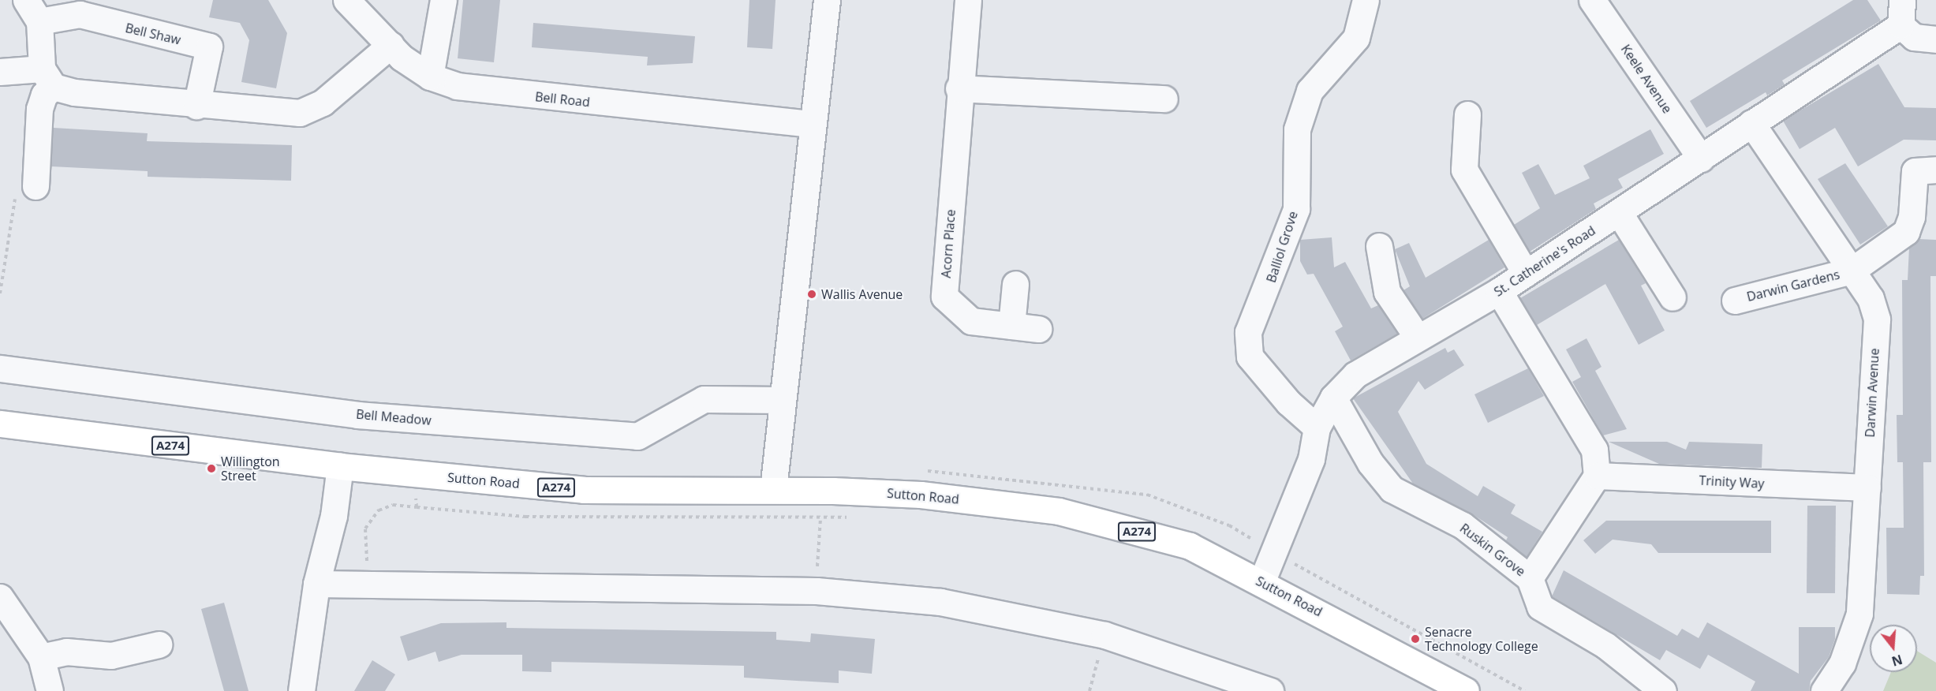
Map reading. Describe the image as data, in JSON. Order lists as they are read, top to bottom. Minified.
{"streets":{"main road":["A274","Sutton Road"],"street":["Bell Shaw","Keele Avenue","Bell Road","Acorn Place","Balliol Grove","St. Catherine's Road","Darwin Gardens","Darwin Avenue","Bell Meadow","Trinity Way","Ruskin Grove"]},"crossings":[["Keele Avenue","St. Catherine's Road"],["Balliol Grove","St. Catherine's Road"],["St. Catherine's Road","Darwin Avenue"],["St. Catherine's Road","Sutton Road"],["St. Catherine's Road","Ruskin Grove"],["Darwin Gardens","Darwin Avenue"],["Darwin Avenue","Trinity Way"],["A274","Sutton Road"]],"places":["Wallis Avenue","Willington Street","Senacre Technology College"],"north":"bottom"}
